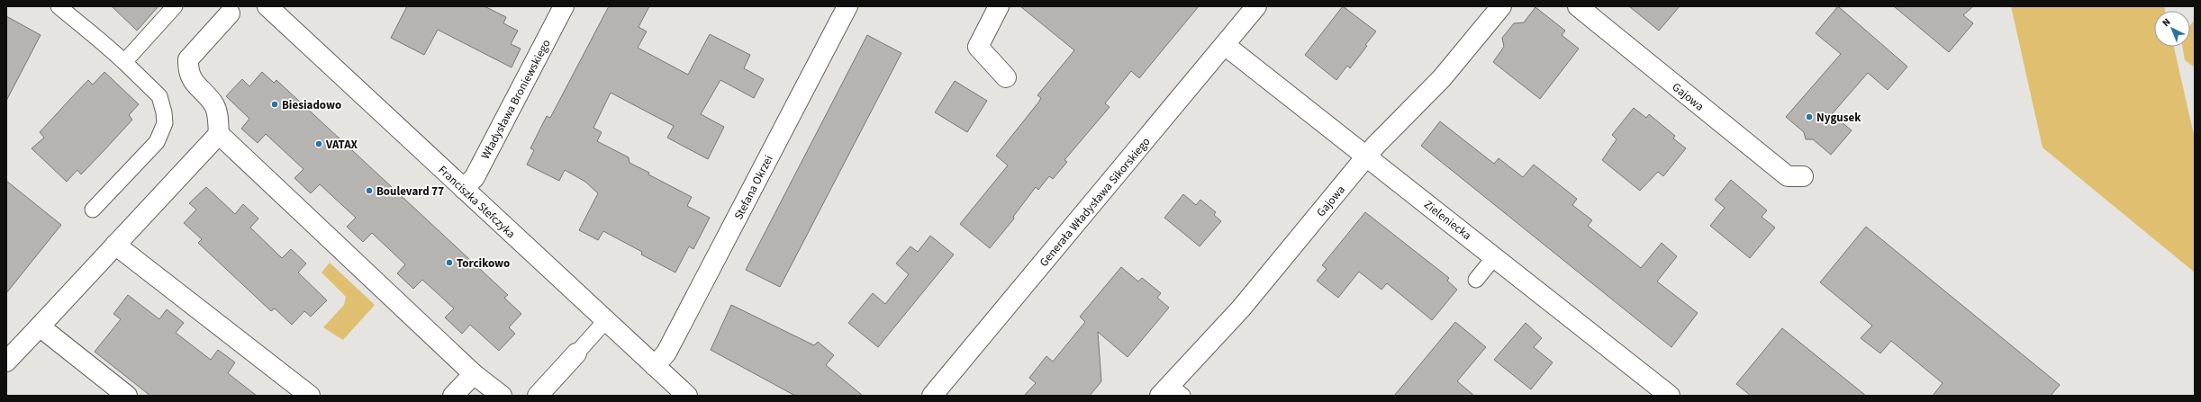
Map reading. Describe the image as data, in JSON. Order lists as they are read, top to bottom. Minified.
{"streets":{"street":["Gajowa","Władysława Broniewskiego","Stefana Okrzei","Franciszka Stefczyka","Generała Władysława Sikorskiego","Zieleniecka"]},"crossings":[["Gajowa","Zieleniecka"],["Władysława Broniewskiego","Franciszka Stefczyka"],["Stefana Okrzei","Franciszka Stefczyka"],["Generała Władysława Sikorskiego","Zieleniecka"]],"places":["Biesiadowo","Nygusek","VATAX","Boulevard 77","Torcikowo"],"north":"top left"}
